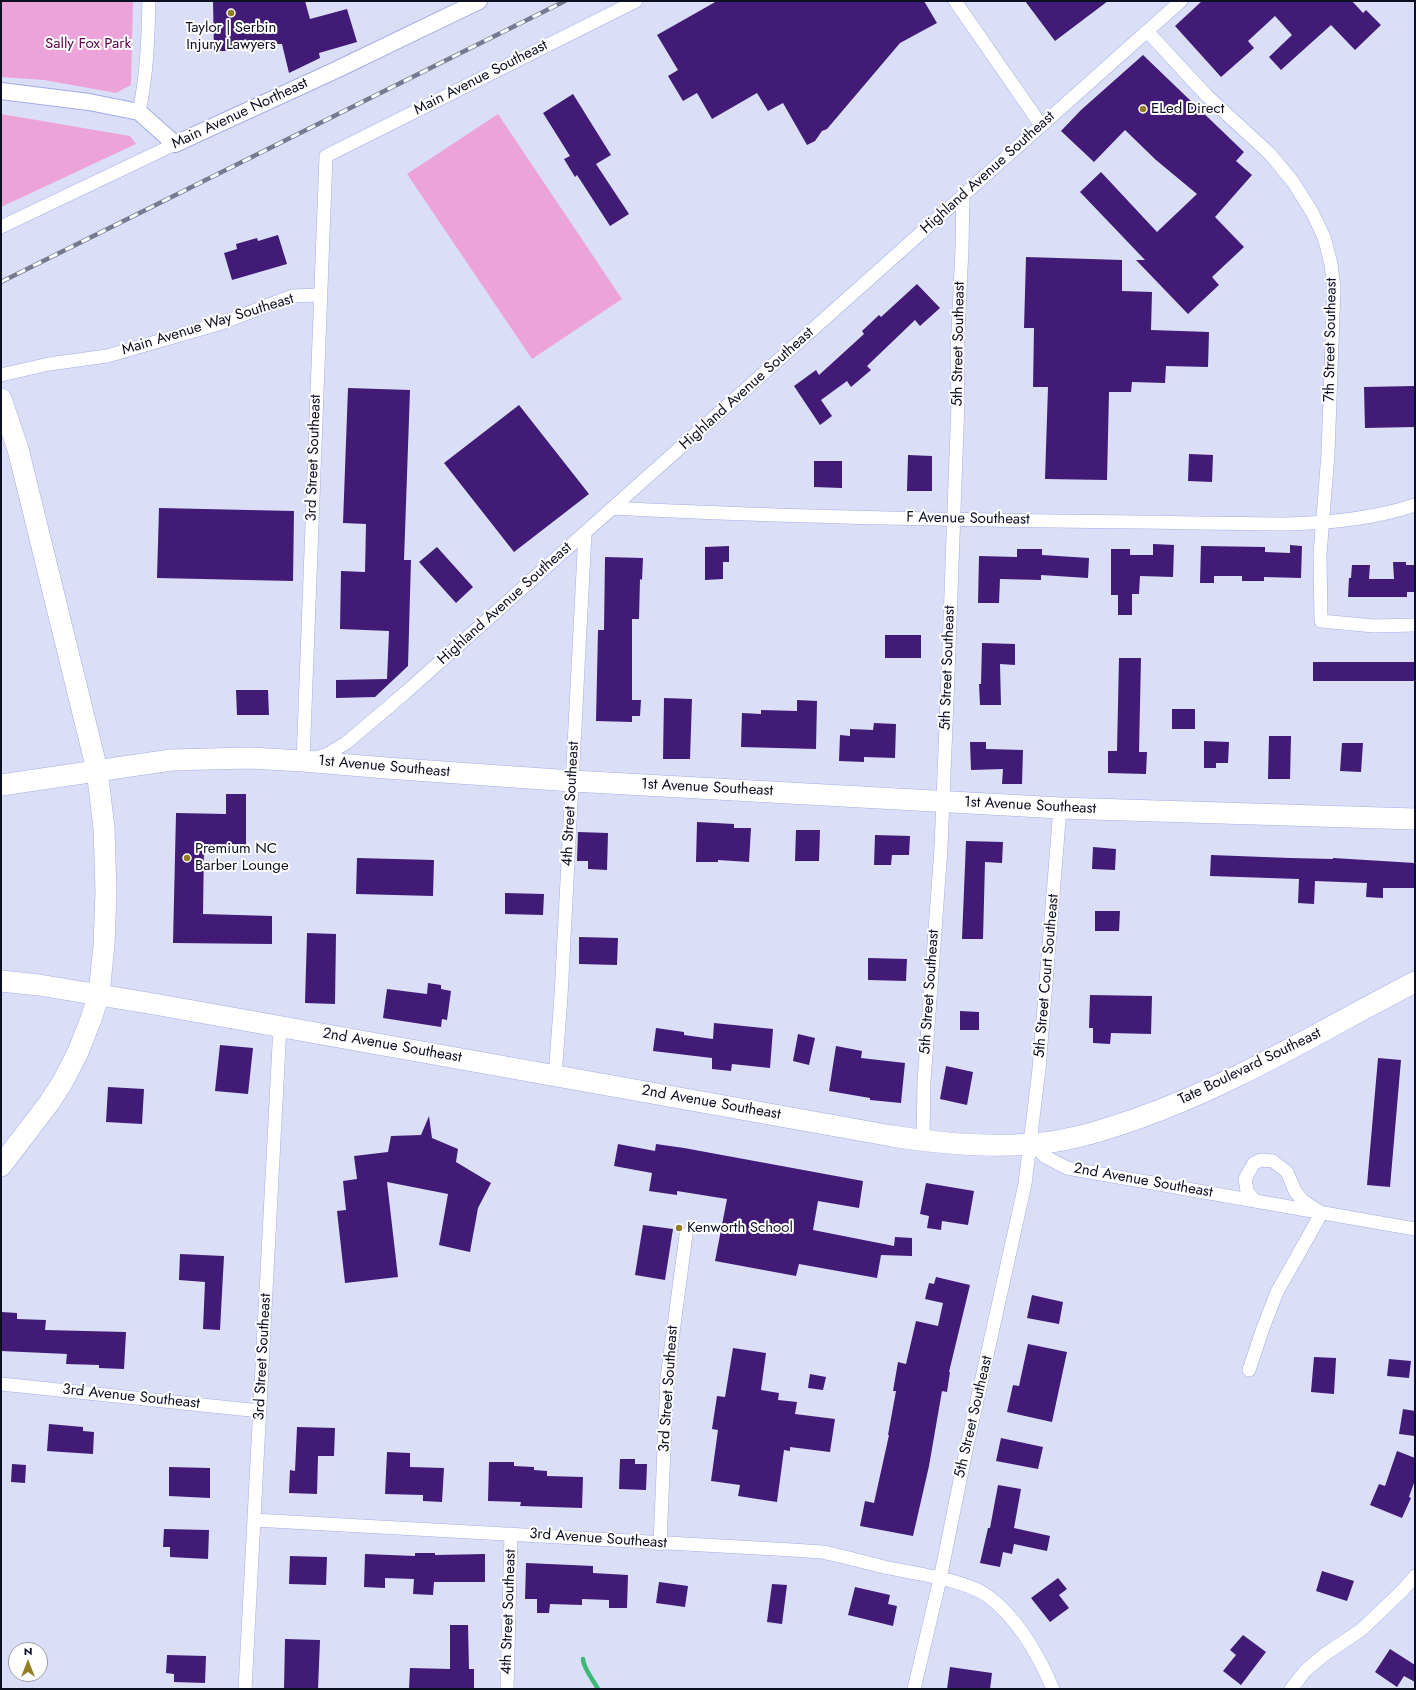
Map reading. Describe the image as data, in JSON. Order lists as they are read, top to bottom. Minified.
{"streets":{"main road":["1st Avenue Southeast","2nd Avenue Southeast","Tate Boulevard Southeast"],"street":["Main Avenue Southeast","Main Avenue Northeast","Highland Avenue Southeast","Main Avenue Way Southeast","7th Street Southeast","5th Street Southeast","3rd Street Southeast","F Avenue Southeast","4th Street Southeast","5th Street Court Southeast","3rd Avenue Southeast"]},"crossings":[["Main Avenue Southeast","3rd Street Southeast"],["Highland Avenue Southeast","7th Street Southeast"],["Highland Avenue Southeast","5th Street Southeast"],["Highland Avenue Southeast","3rd Street Southeast"],["Highland Avenue Southeast","F Avenue Southeast"],["Highland Avenue Southeast","1st Avenue Southeast"],["Highland Avenue Southeast","4th Street Southeast"],["Main Avenue Way Southeast","3rd Street Southeast"],["7th Street Southeast","F Avenue Southeast"],["5th Street Southeast","F Avenue Southeast"],["5th Street Southeast","1st Avenue Southeast"],["5th Street Southeast","5th Street Court Southeast"],["5th Street Southeast","2nd Avenue Southeast"],["5th Street Southeast","Tate Boulevard Southeast"],["5th Street Southeast","3rd Avenue Southeast"],["3rd Street Southeast","1st Avenue Southeast"],["3rd Street Southeast","2nd Avenue Southeast"],["3rd Street Southeast","3rd Avenue Southeast"],["1st Avenue Southeast","4th Street Southeast"],["1st Avenue Southeast","5th Street Court Southeast"],["4th Street Southeast","2nd Avenue Southeast"],["4th Street Southeast","3rd Avenue Southeast"],["5th Street Court Southeast","2nd Avenue Southeast"],["5th Street Court Southeast","Tate Boulevard Southeast"],["2nd Avenue Southeast","Tate Boulevard Southeast"]],"parks":["Sally Fox Park"],"places":["Taylor | Serbin Injury Lawyers","ELed Direct","Premium NC Barber Lounge","Kenworth School"],"north":"top"}
